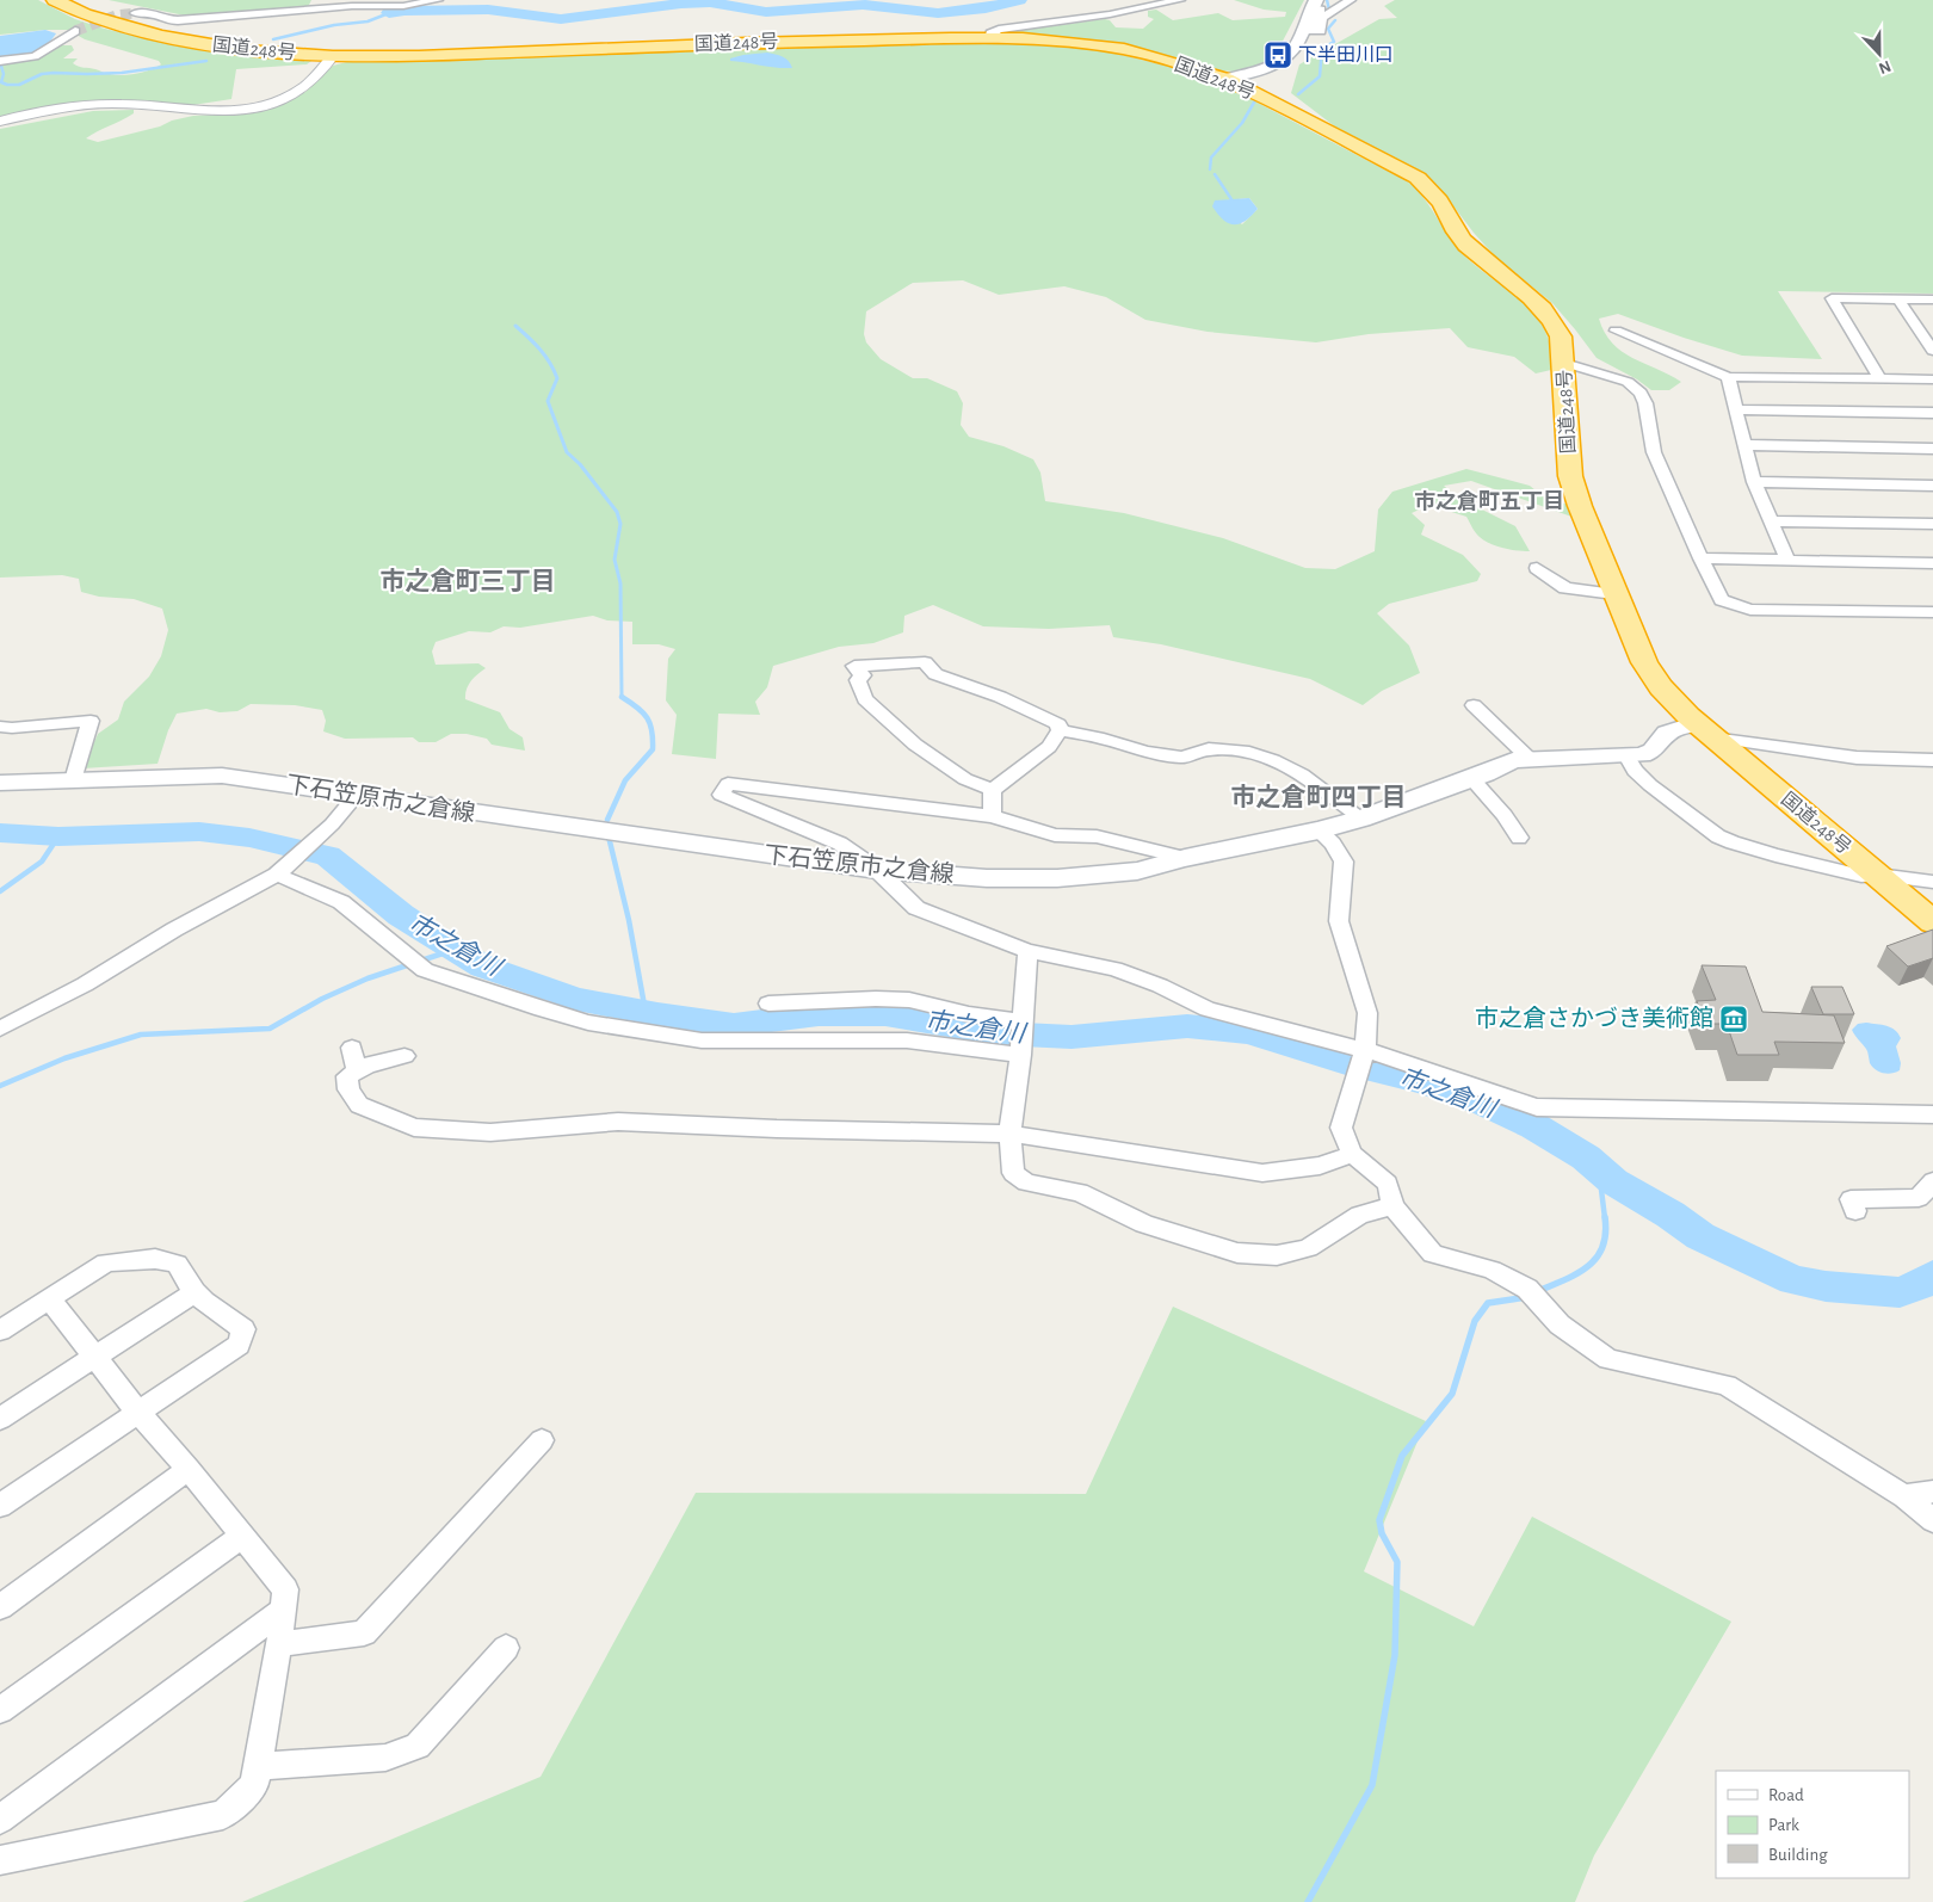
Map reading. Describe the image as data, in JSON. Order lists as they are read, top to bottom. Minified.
{"streets":{"highway":["国道248号"],"main road":["下石笠原市之倉線"]},"crossings":[["国道248号","下石笠原市之倉線"]],"districts":["市之倉町五丁目","市之倉町三丁目","市之倉町四丁目"],"water":["市之倉川"],"places":{"bus stop":["下半田川口"],"museum":["市之倉さかづき美術館"]},"legend":["Road","Park","Building"],"north":"bottom"}
